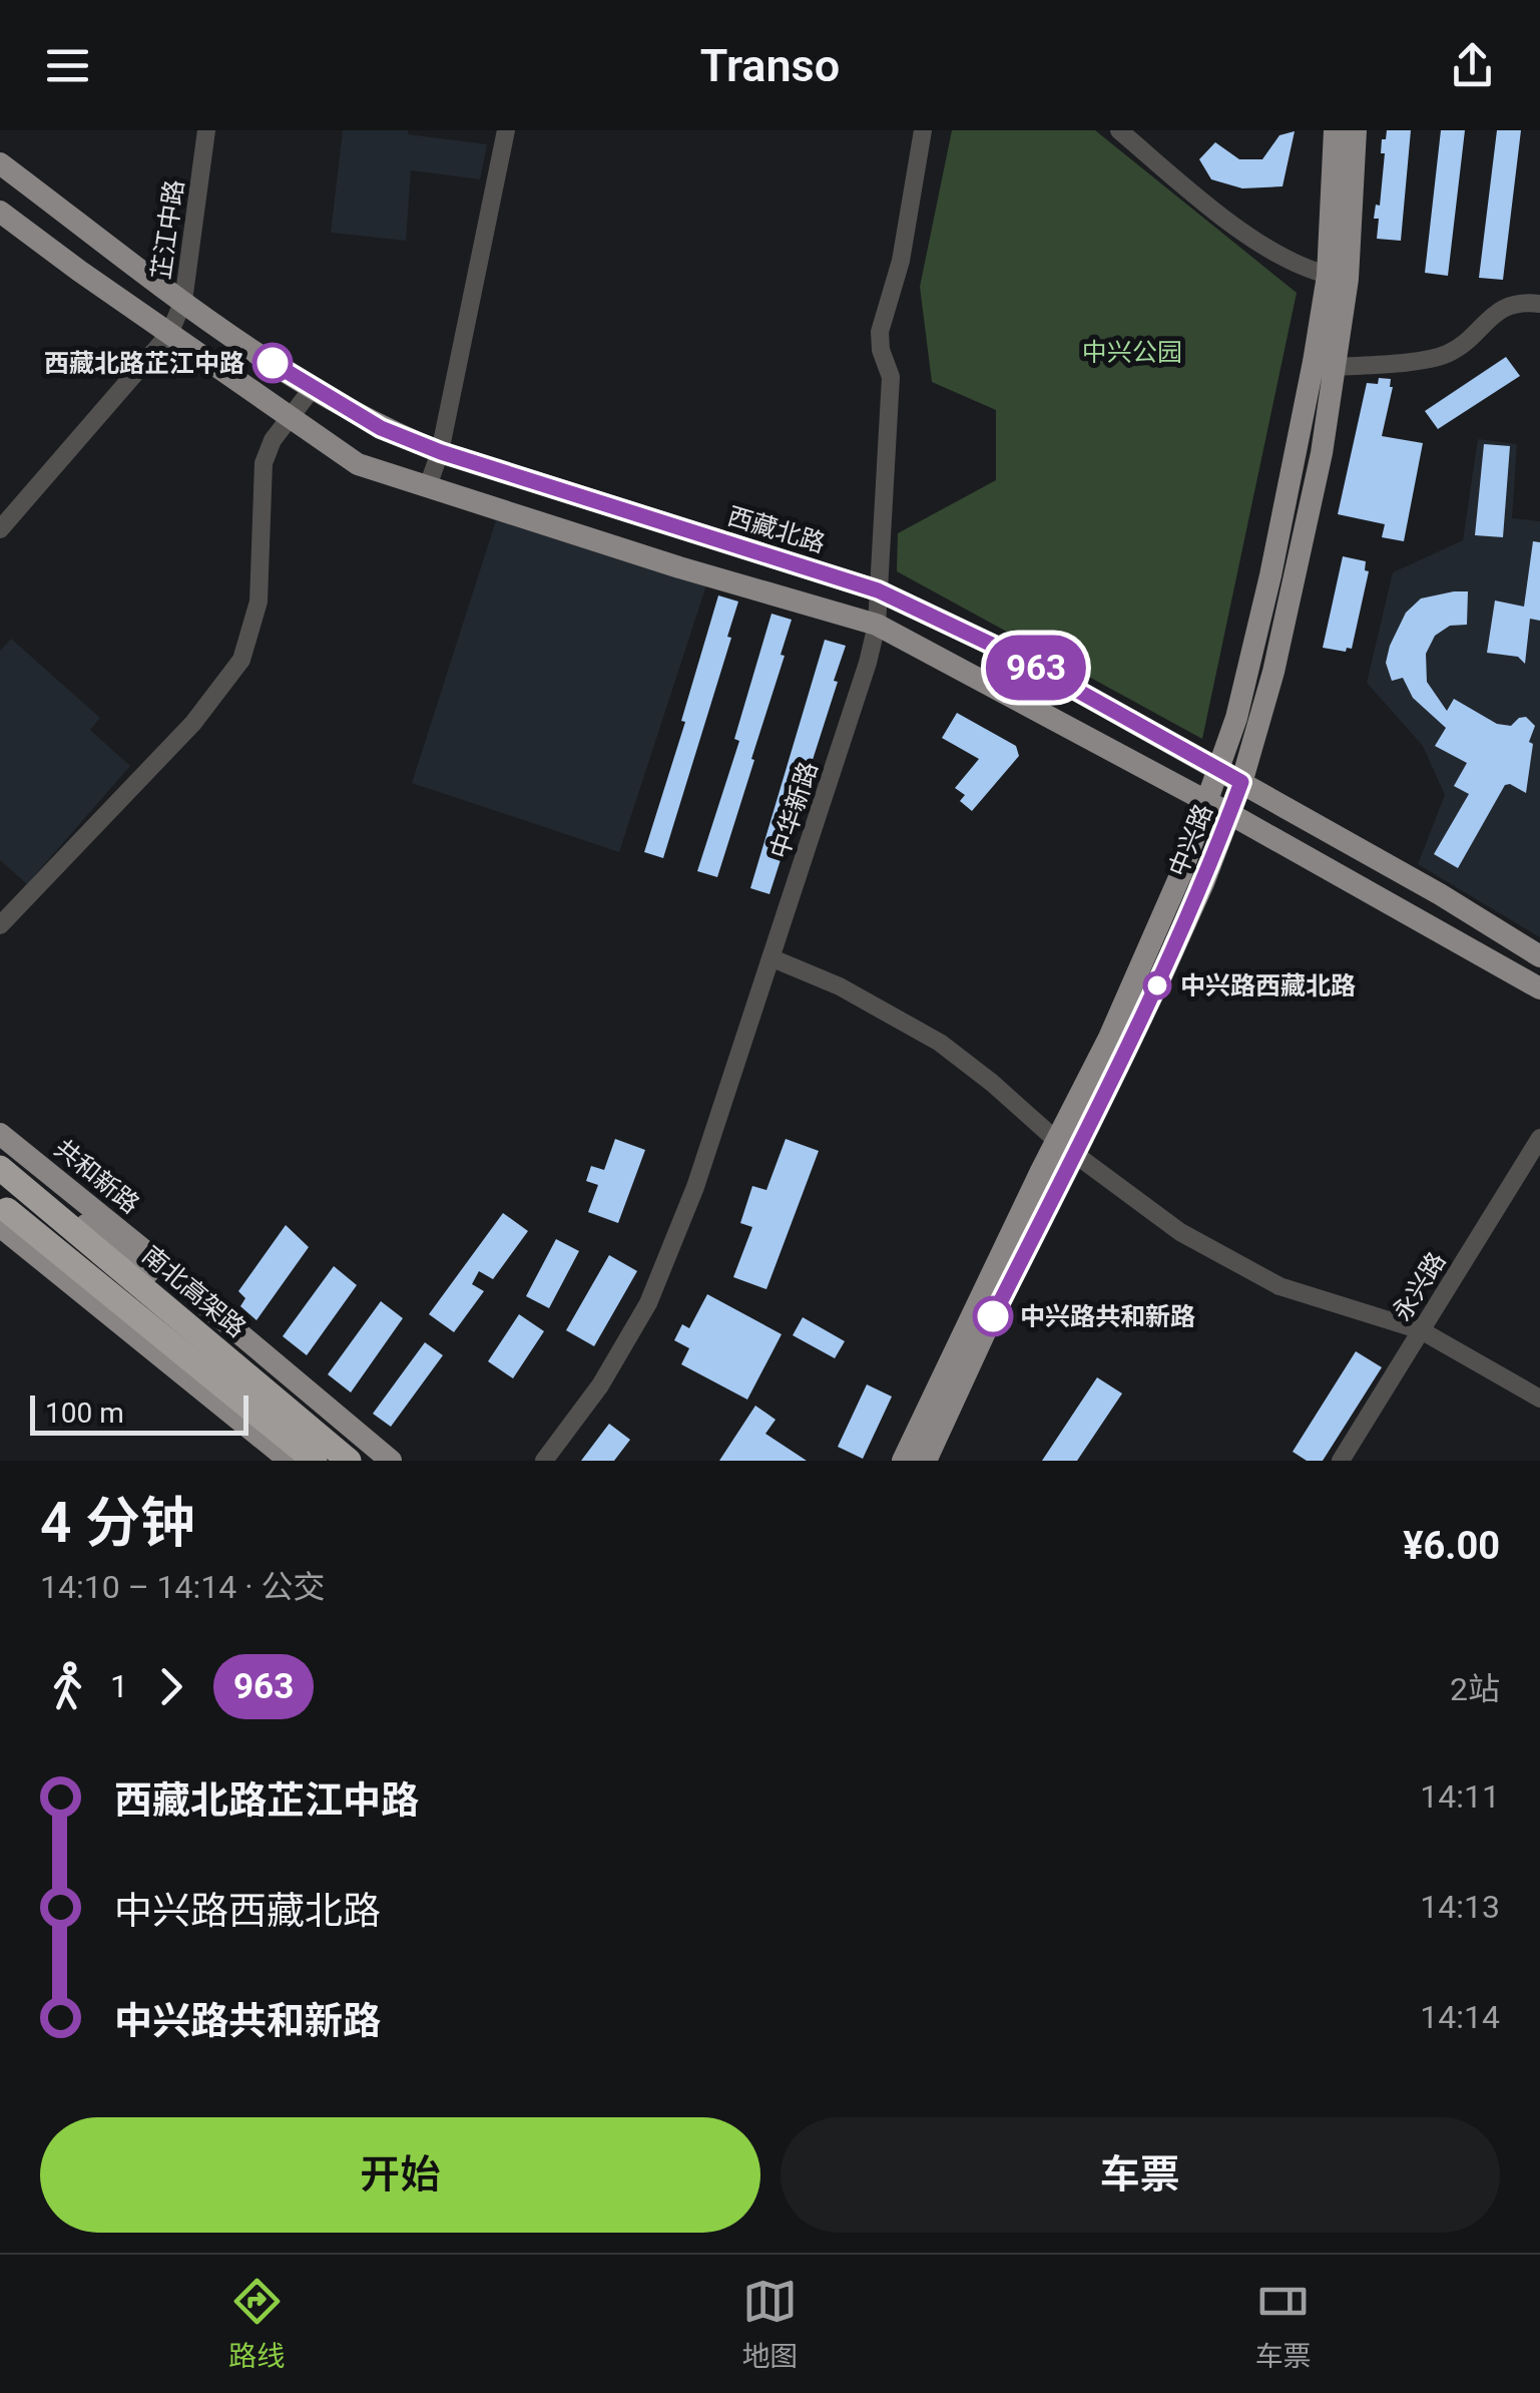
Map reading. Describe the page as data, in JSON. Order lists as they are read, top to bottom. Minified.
{"streets":{"highway":["南北高架路"],"main road":["西藏北路","中兴路","共和新路"],"street":["芷江中路","中华新路","永兴路"]},"crossings":[["芷江中路","西藏北路"],["西藏北路","中华新路"],["西藏北路","中兴路"]],"parks":["中兴公园"],"places":["西藏北路芷江中路","中兴路西藏北路","中兴路共和新路"],"lines":["bus line 963"],"scale_bar":"100 m","page":{"header":"Transo","on_map":"963","scale":"100 m","heading":["4 分钟","14:10 – 14:14 · 公交","¥6.00"],"legs":["1","963","2站"],"list":[{"name":"西藏北路芷江中路","value":"14:11"},{"name":"中兴路西藏北路","value":"14:13"},{"name":"中兴路共和新路","value":"14:14"}],"buttons":["开始","车票"],"tabs":["路线","地图","车票"]}}
